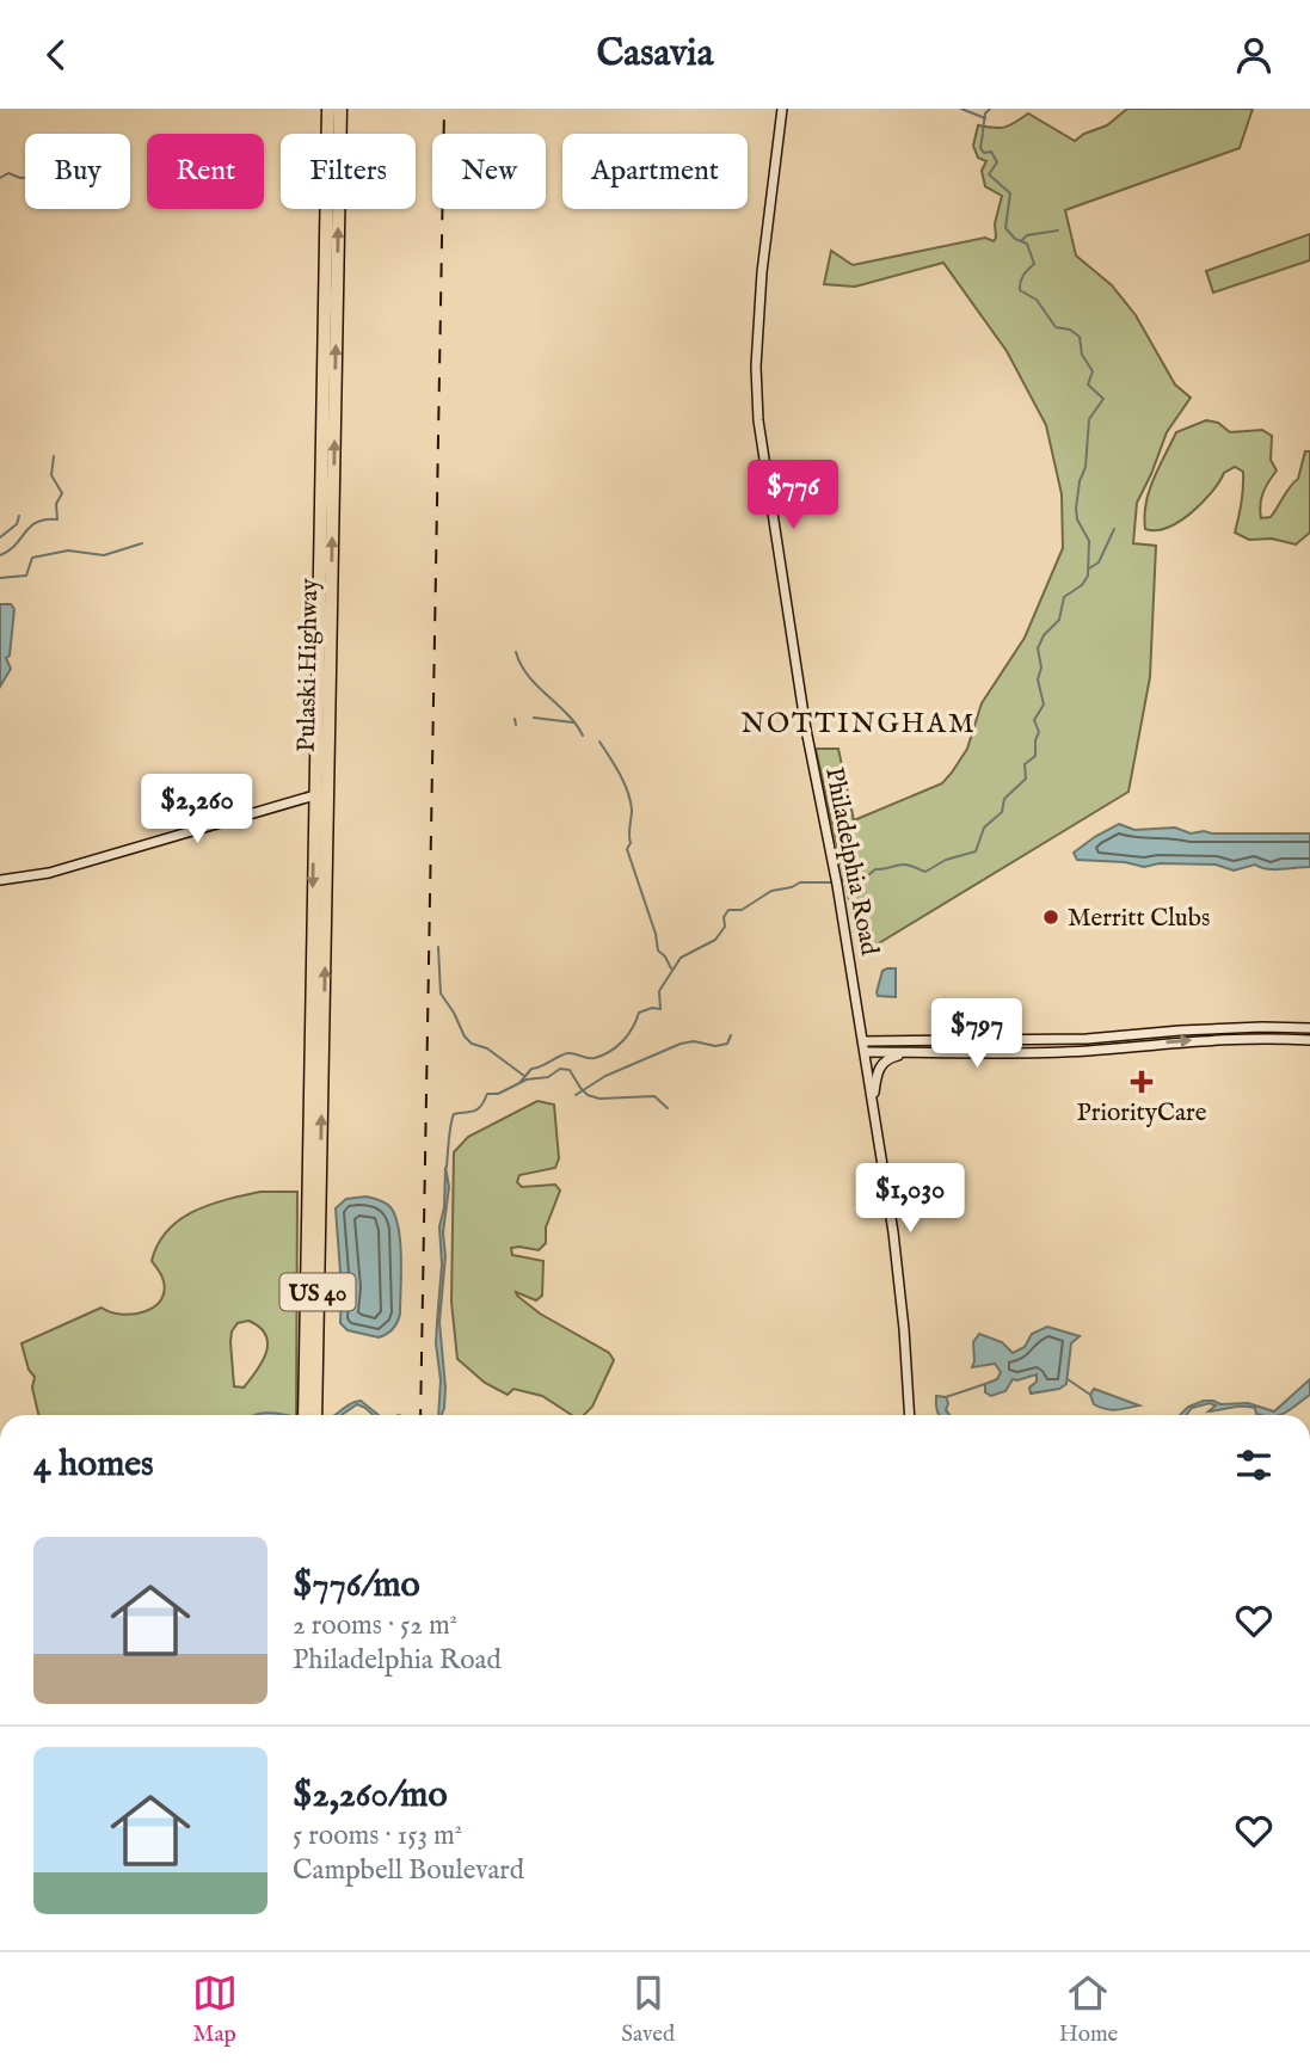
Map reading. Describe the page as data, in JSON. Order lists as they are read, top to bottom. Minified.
{"streets":{"highway":["Pulaski Highway","US 40"],"main road":["Philadelphia Road"]},"districts":["NOTTINGHAM"],"places":{"other":["Merritt Clubs"],"health":["PriorityCare"]},"page":{"header":"Casavia","chip":["Buy","Rent","Filters","New","Apartment"],"price":["$776","$2,260","$797","$1,030"],"heading":"4 homes","list":[{"name":"$776/mo","note":"2 rooms · 52 m² · Philadelphia Road"},{"name":"$2,260/mo","note":"5 rooms · 153 m² · Campbell Boulevard"}],"tabs":["Map","Saved","Home"]}}
